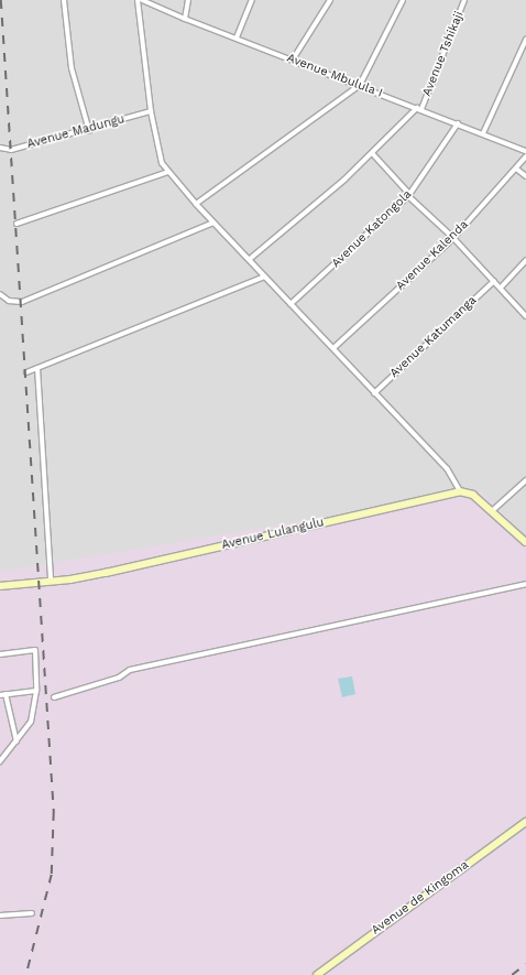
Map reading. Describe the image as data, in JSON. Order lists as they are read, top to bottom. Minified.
{"streets":{"street":["Avenue Tshikaji","Avenue Mbulula I","Avenue Madungu","Avenue Katongola","Avenue Kalenda","Avenue Katumanga","Avenue Lulangulu","Avenue de Kingoma"]},"crossings":[["Avenue Tshikaji","Avenue Mbulula I"],["Avenue Mbulula I","Avenue Katongola"]]}
